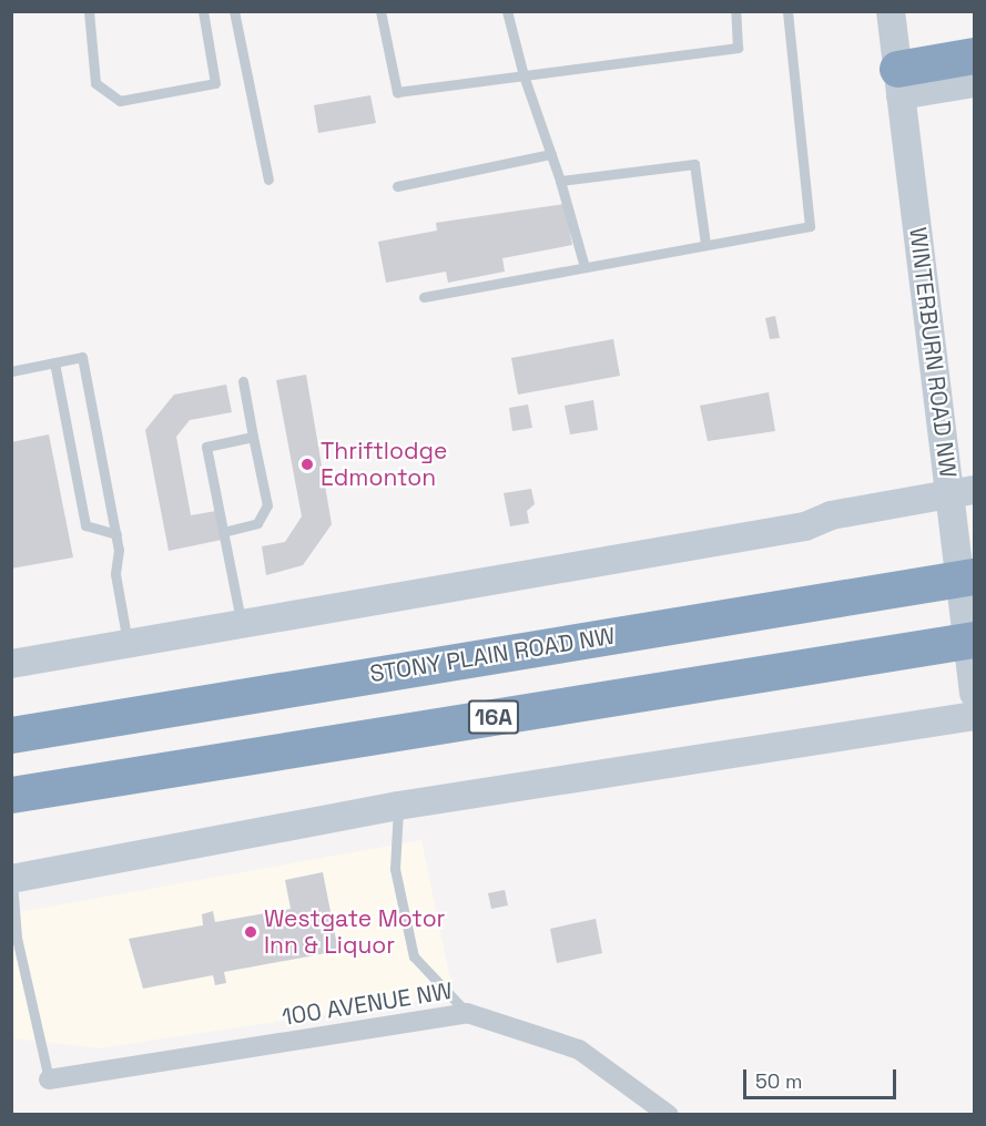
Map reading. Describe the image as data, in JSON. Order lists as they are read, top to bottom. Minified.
{"streets":{"highway":["STONY PLAIN ROAD NW","16A"],"main road":["WINTERBURN ROAD NW"],"street":["100 AVENUE NW"]},"places":["Thriftlodge Edmonton","Westgate Motor Inn & Liquor"],"scale_bar":"50 m"}
